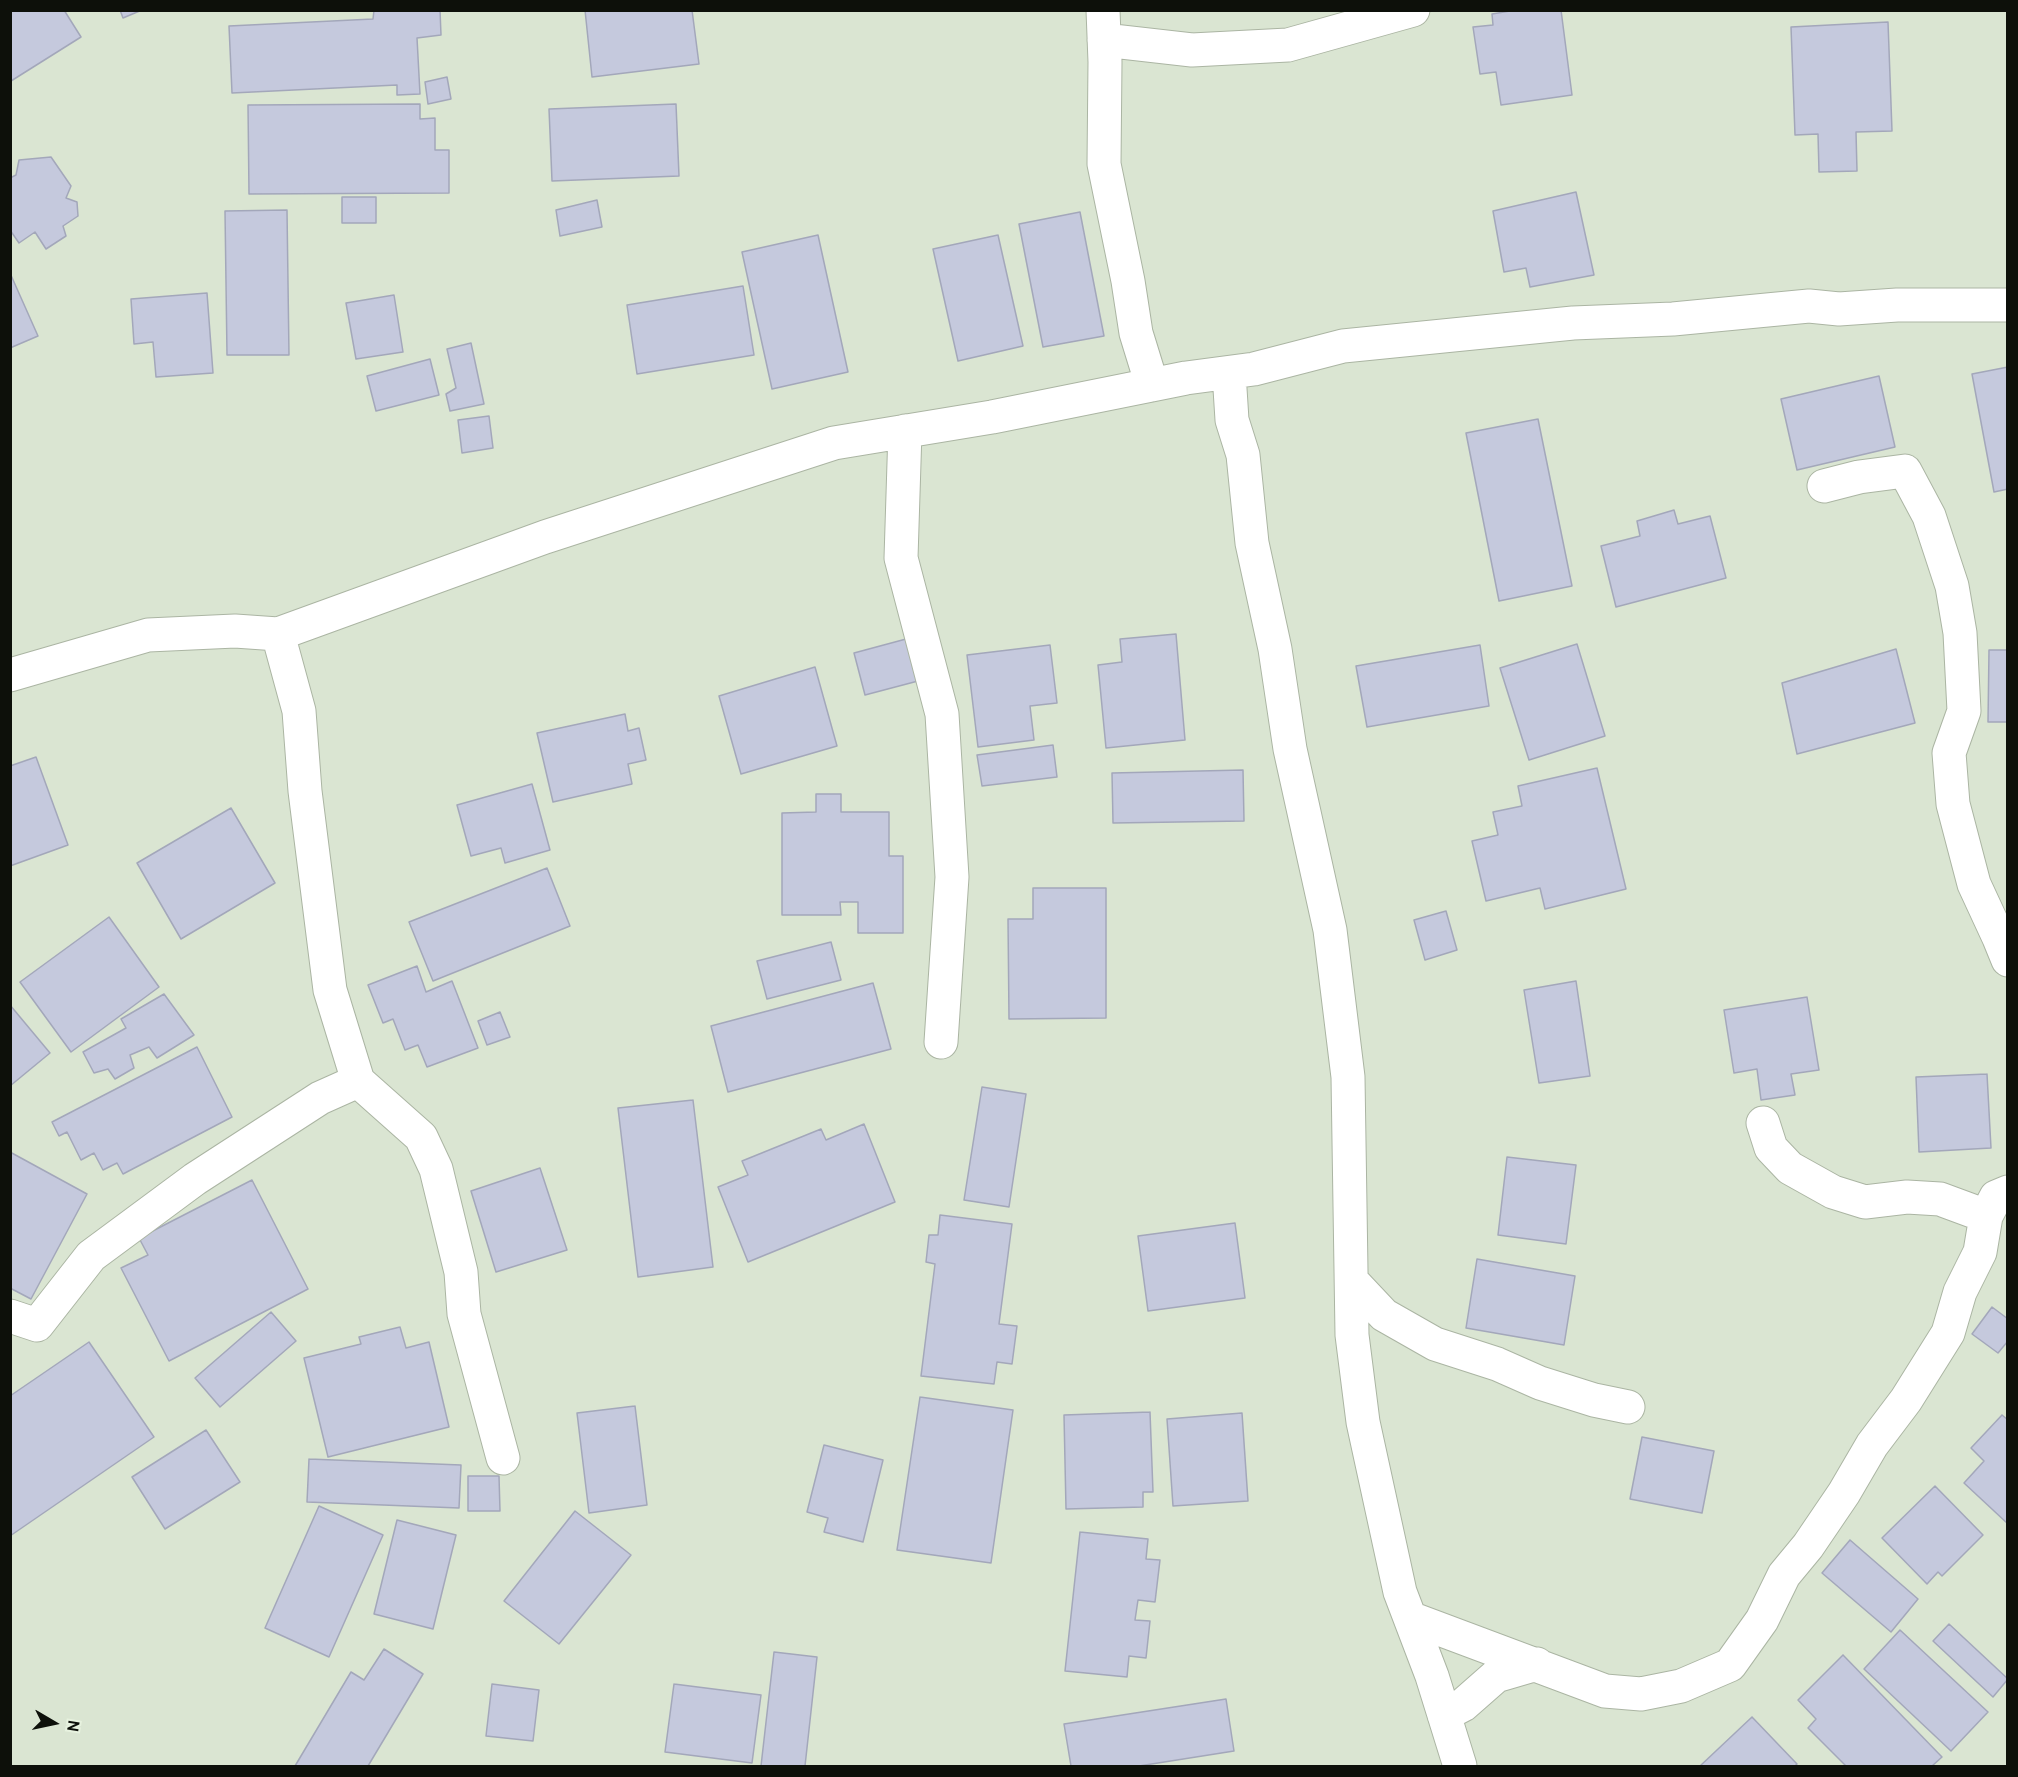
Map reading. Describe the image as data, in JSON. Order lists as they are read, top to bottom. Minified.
{"north":"right"}
